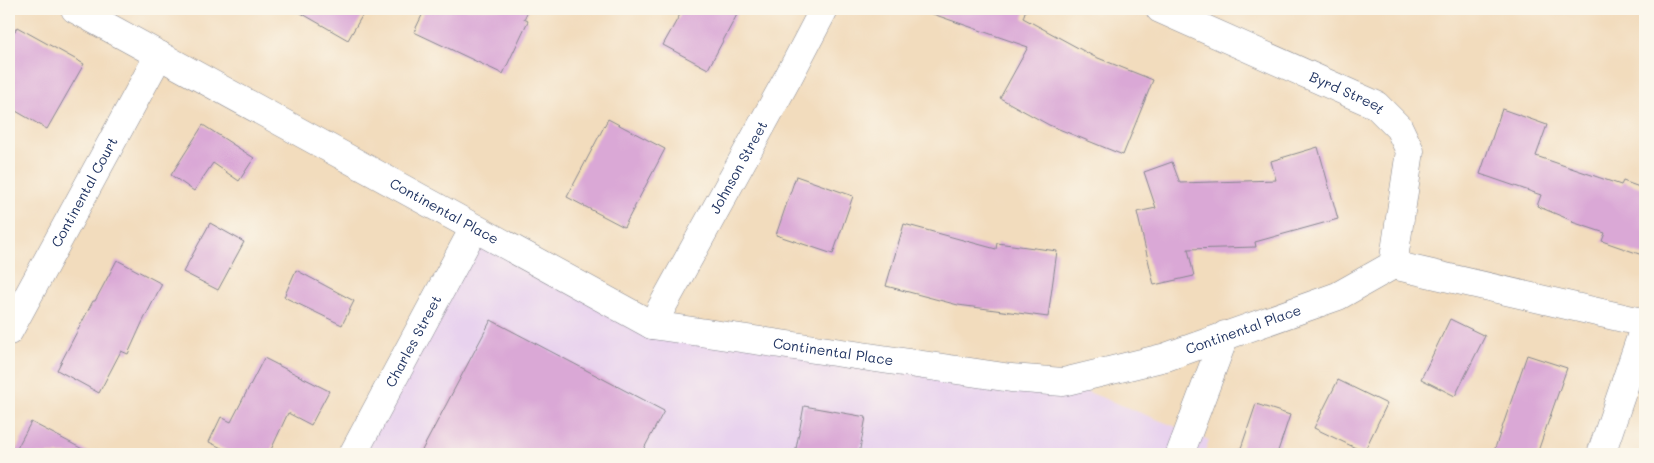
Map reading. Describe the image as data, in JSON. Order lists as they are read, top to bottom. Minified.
{"streets":{"street":["Byrd Street","Johnson Street","Continental Court","Continental Place","Charles Street"]},"crossings":[["Byrd Street","Continental Place"],["Johnson Street","Continental Place"],["Continental Court","Continental Place"],["Continental Place","Charles Street"]]}
